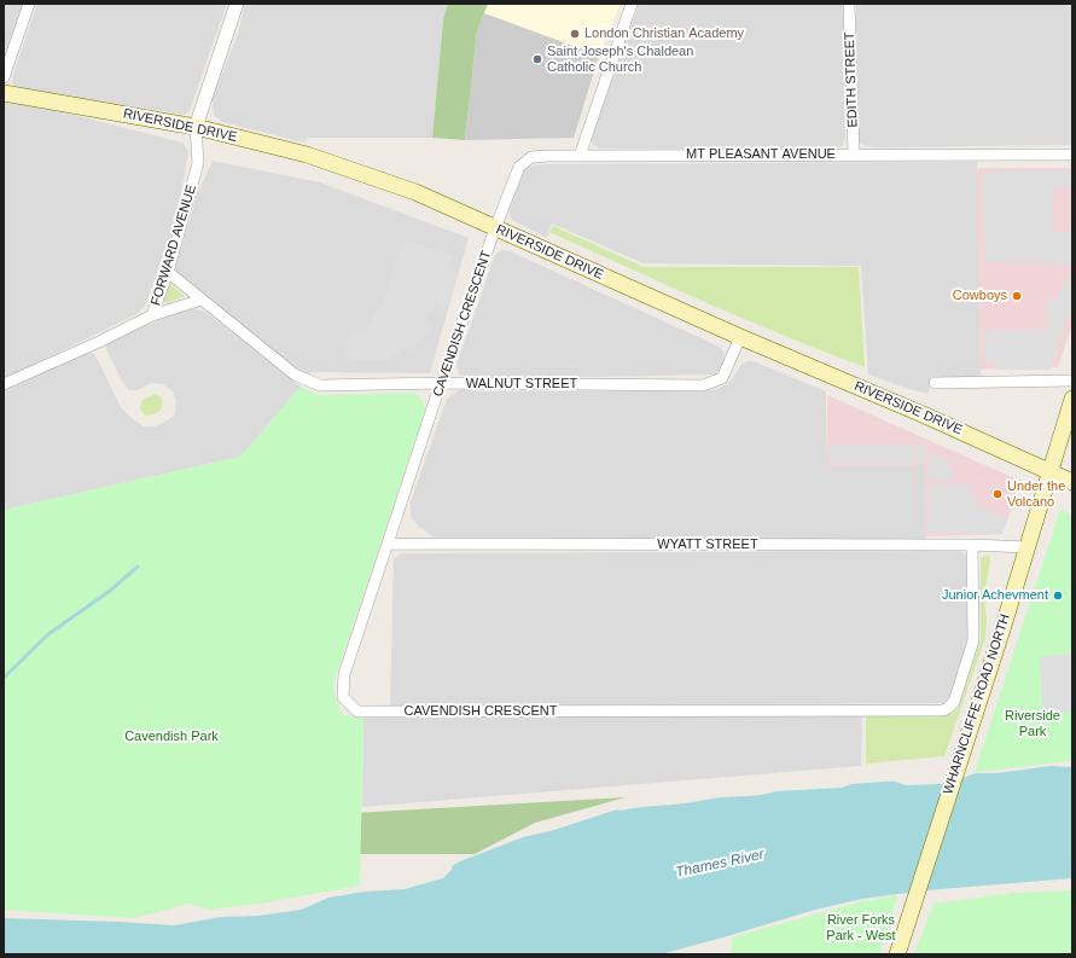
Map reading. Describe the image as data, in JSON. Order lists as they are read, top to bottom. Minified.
{"streets":{"main road":["RIVERSIDE DRIVE","WHARNCLIFFE ROAD NORTH"],"street":["EDITH STREET","MT PLEASANT AVENUE","FORWARD AVENUE","CAVENDISH CRESCENT","WALNUT STREET","WYATT STREET"]},"crossings":[["EDITH STREET","MT PLEASANT AVENUE"],["RIVERSIDE DRIVE","MT PLEASANT AVENUE"],["RIVERSIDE DRIVE","FORWARD AVENUE"],["RIVERSIDE DRIVE","CAVENDISH CRESCENT"],["RIVERSIDE DRIVE","WALNUT STREET"],["RIVERSIDE DRIVE","WHARNCLIFFE ROAD NORTH"],["MT PLEASANT AVENUE","CAVENDISH CRESCENT"],["FORWARD AVENUE","WALNUT STREET"],["CAVENDISH CRESCENT","WALNUT STREET"],["CAVENDISH CRESCENT","WYATT STREET"],["WYATT STREET","WHARNCLIFFE ROAD NORTH"]],"water":["Thames River"],"parks":["Riverside Park","Cavendish Park","River Forks Park - West"],"places":["London Christian Academy","Saint Joseph's Chaldean Catholic Church","Cowboys","Under the Volcano","Junior Achevment"]}
